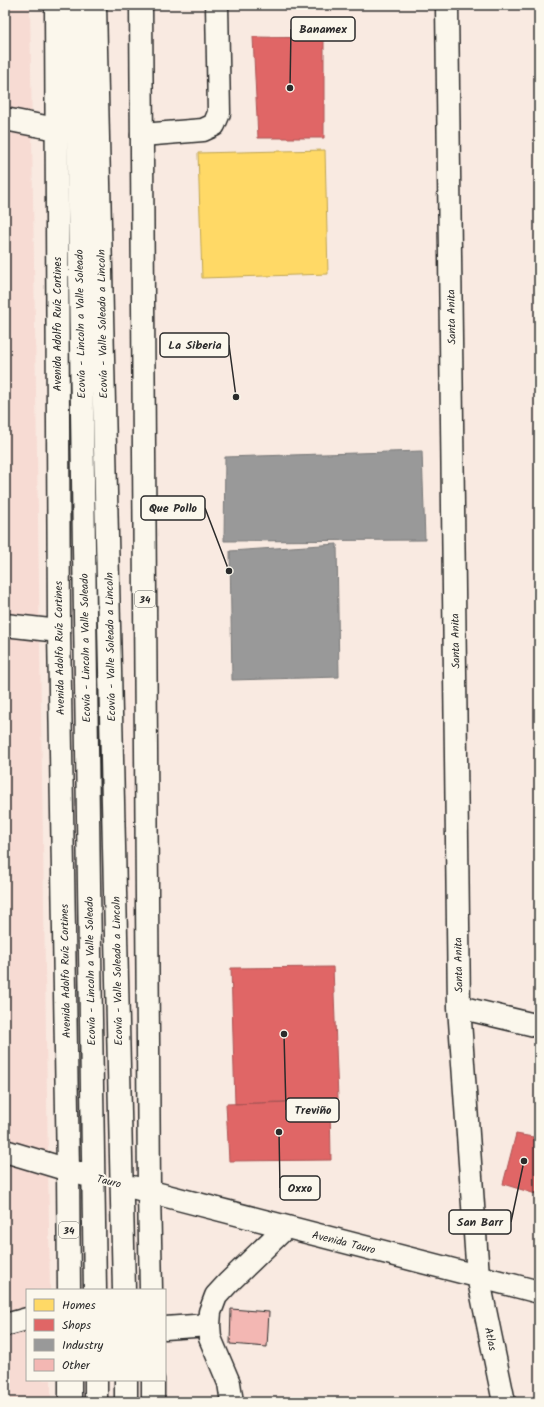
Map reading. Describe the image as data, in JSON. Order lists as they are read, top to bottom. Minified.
{"streets":{"main road":["Santa Anita","Avenida Adolfo Ruíz Cortines","Ecovía - Lincoln a Valle Soleado","Ecovía - Valle Soleado a Lincoln","34","Tauro","Avenida Tauro","Atlas"]},"crossings":[["Santa Anita","Avenida Tauro"],["Santa Anita","Atlas"],["Avenida Adolfo Ruíz Cortines","Tauro"],["Ecovía - Lincoln a Valle Soleado","Tauro"],["Ecovía - Valle Soleado a Lincoln","Tauro"],["34","Tauro"],["34","Avenida Tauro"],["Tauro","Avenida Tauro"],["Avenida Tauro","Atlas"]],"places":["Banamex","La Siberia","Que Pollo","Treviño","Oxxo","San Barr"],"legend":["Homes","Shops","Industry","Other"]}
